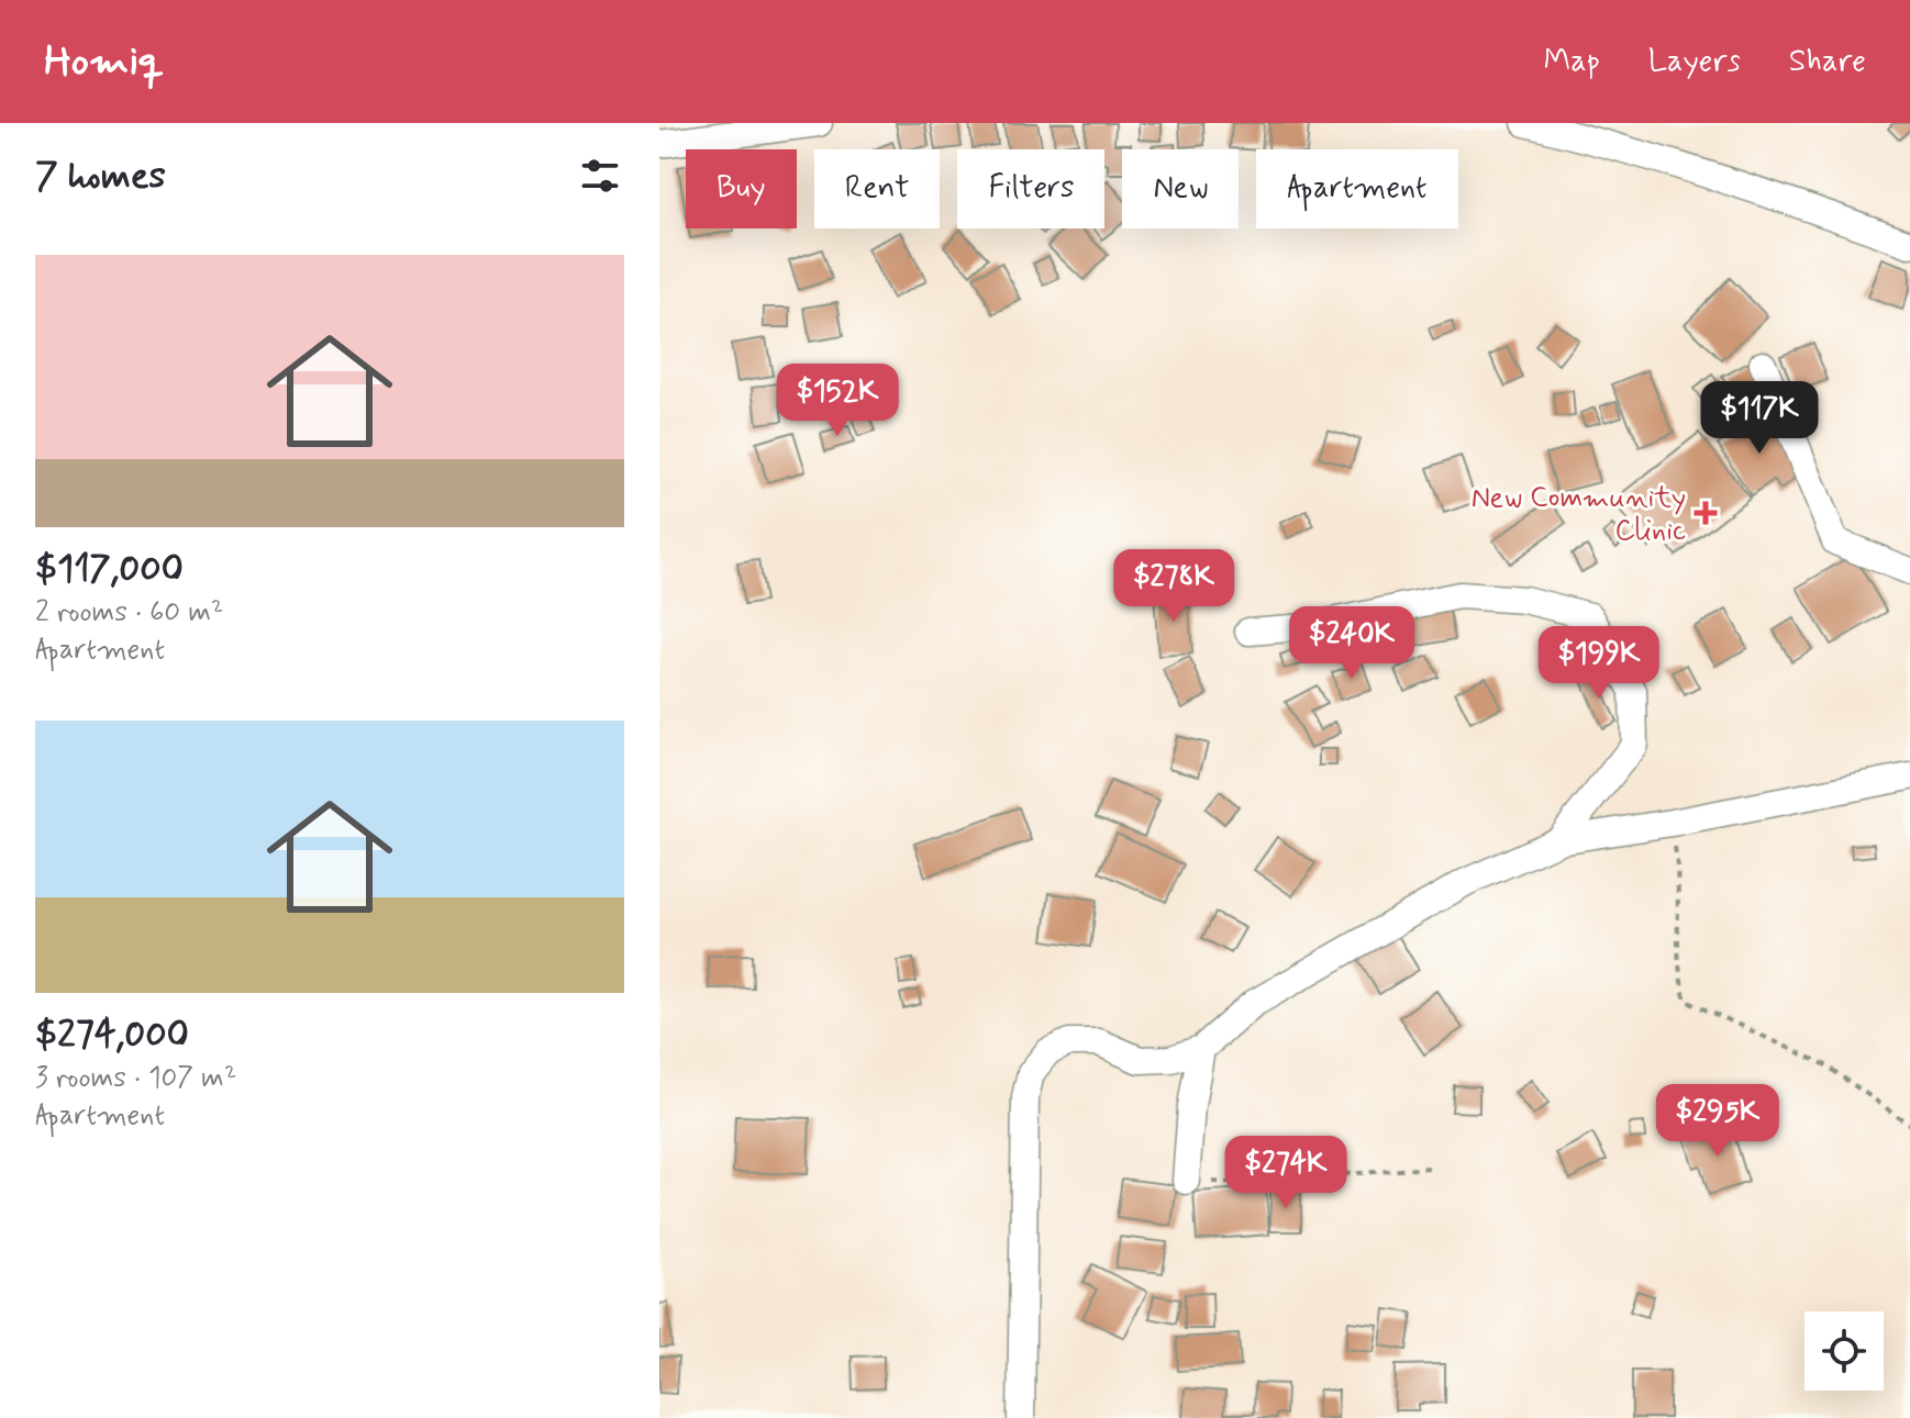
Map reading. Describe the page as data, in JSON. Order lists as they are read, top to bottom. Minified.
{"places":{"health":["New Community Clinic"]},"page":{"header":"Homiq","nav":["Map","Layers","Share"],"heading":"7 homes","chip":["Buy","Rent","Filters","New","Apartment"],"list":[{"name":"$117,000","note":"2 rooms · 60 m² · Apartment"},{"name":"$274,000","note":"3 rooms · 107 m² · Apartment"}],"price":["$152K","$117K","$278K","$240K","$199K","$295K","$274K"]}}
